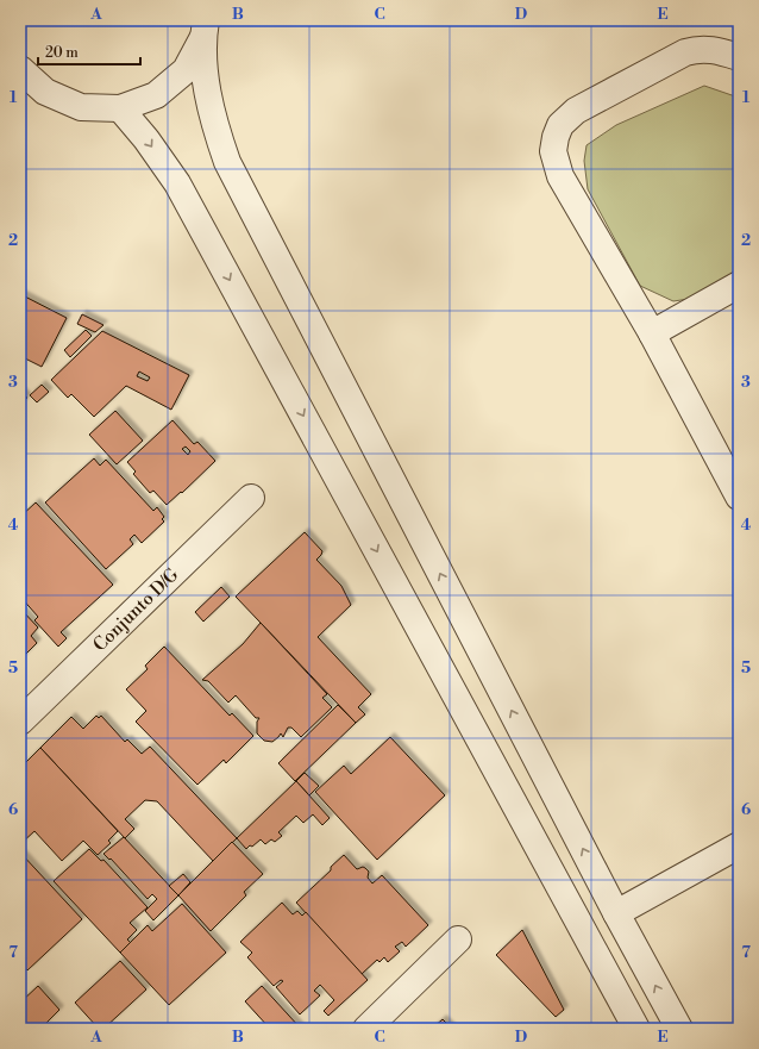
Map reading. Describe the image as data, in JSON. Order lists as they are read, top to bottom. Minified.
{"streets":{"street":["Conjunto D/G"]},"scale_bar":"20 m","grid":{"columns":["A","B","C","D","E"],"rows":["1","2","3","4","5","6","7"]}}
